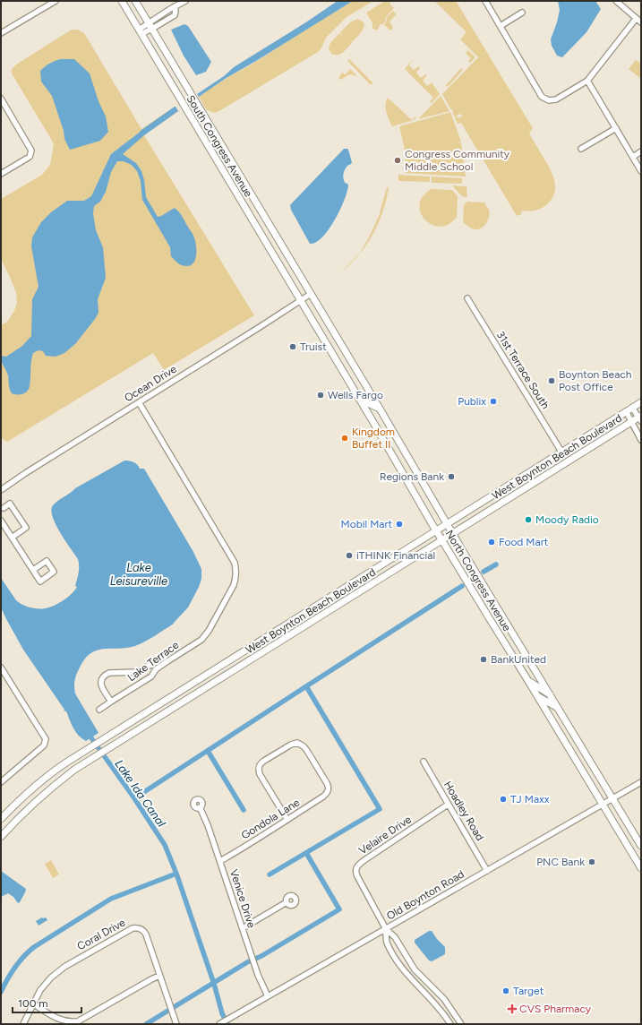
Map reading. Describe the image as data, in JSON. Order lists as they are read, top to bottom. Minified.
{"streets":{"main road":["South Congress Avenue","West Boynton Beach Boulevard","North Congress Avenue"],"street":["31st Terrace South","Ocean Drive","Lake Terrace","Hoadley Road","Gondola Lane","Velaire Drive","Old Boynton Road","Venice Drive","Coral Drive"]},"crossings":[["South Congress Avenue","Ocean Drive"],["South Congress Avenue","North Congress Avenue"],["31st Terrace South","West Boynton Beach Boulevard"],["Ocean Drive","North Congress Avenue"],["Ocean Drive","Lake Terrace"],["West Boynton Beach Boulevard","North Congress Avenue"],["North Congress Avenue","Old Boynton Road"],["Hoadley Road","Velaire Drive"],["Hoadley Road","Old Boynton Road"],["Gondola Lane","Venice Drive"],["Velaire Drive","Old Boynton Road"],["Old Boynton Road","Venice Drive"]],"water":["Lake Leisureville","Lake Ida Canal"],"places":{"other":["Congress Community Middle School","Truist","Boynton Beach Post Office","Wells Fargo","Publix","Kingdom Buffet II","Regions Bank","Moody Radio","Mobil Mart","Food Mart","iTHINK Financial","BankUnited","TJ Maxx","PNC Bank","Target"],"health":["CVS Pharmacy"]},"scale_bar":"100 m"}
